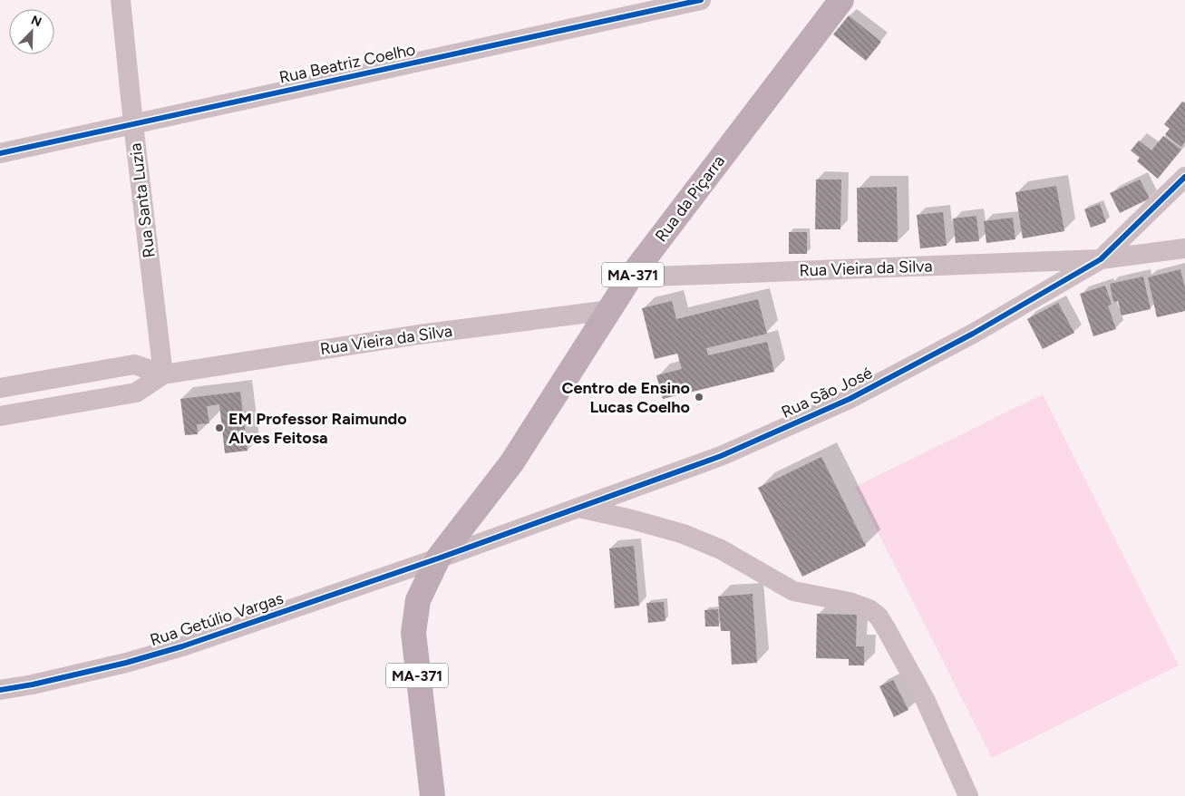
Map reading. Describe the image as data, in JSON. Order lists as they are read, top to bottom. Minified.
{"streets":{"main road":["Rua da Piçarra","MA-371"],"street":["Rua Beatriz Coelho","Rua Santa Luzia","Rua Vieira da Silva","Rua São José","Rua Getúlio Vargas"]},"crossings":[["Rua Beatriz Coelho","Rua Santa Luzia"],["Rua da Piçarra","Rua Vieira da Silva"],["Rua da Piçarra","MA-371"],["Rua da Piçarra","Rua São José"],["Rua da Piçarra","Rua Getúlio Vargas"],["Rua Santa Luzia","Rua Vieira da Silva"],["Rua Vieira da Silva","Rua São José"],["MA-371","Rua São José"],["MA-371","Rua Getúlio Vargas"],["Rua São José","Rua Getúlio Vargas"]],"places":["Centro de Ensino Lucas Coelho","EM Professor Raimundo Alves Feitosa"],"north":"top right"}
